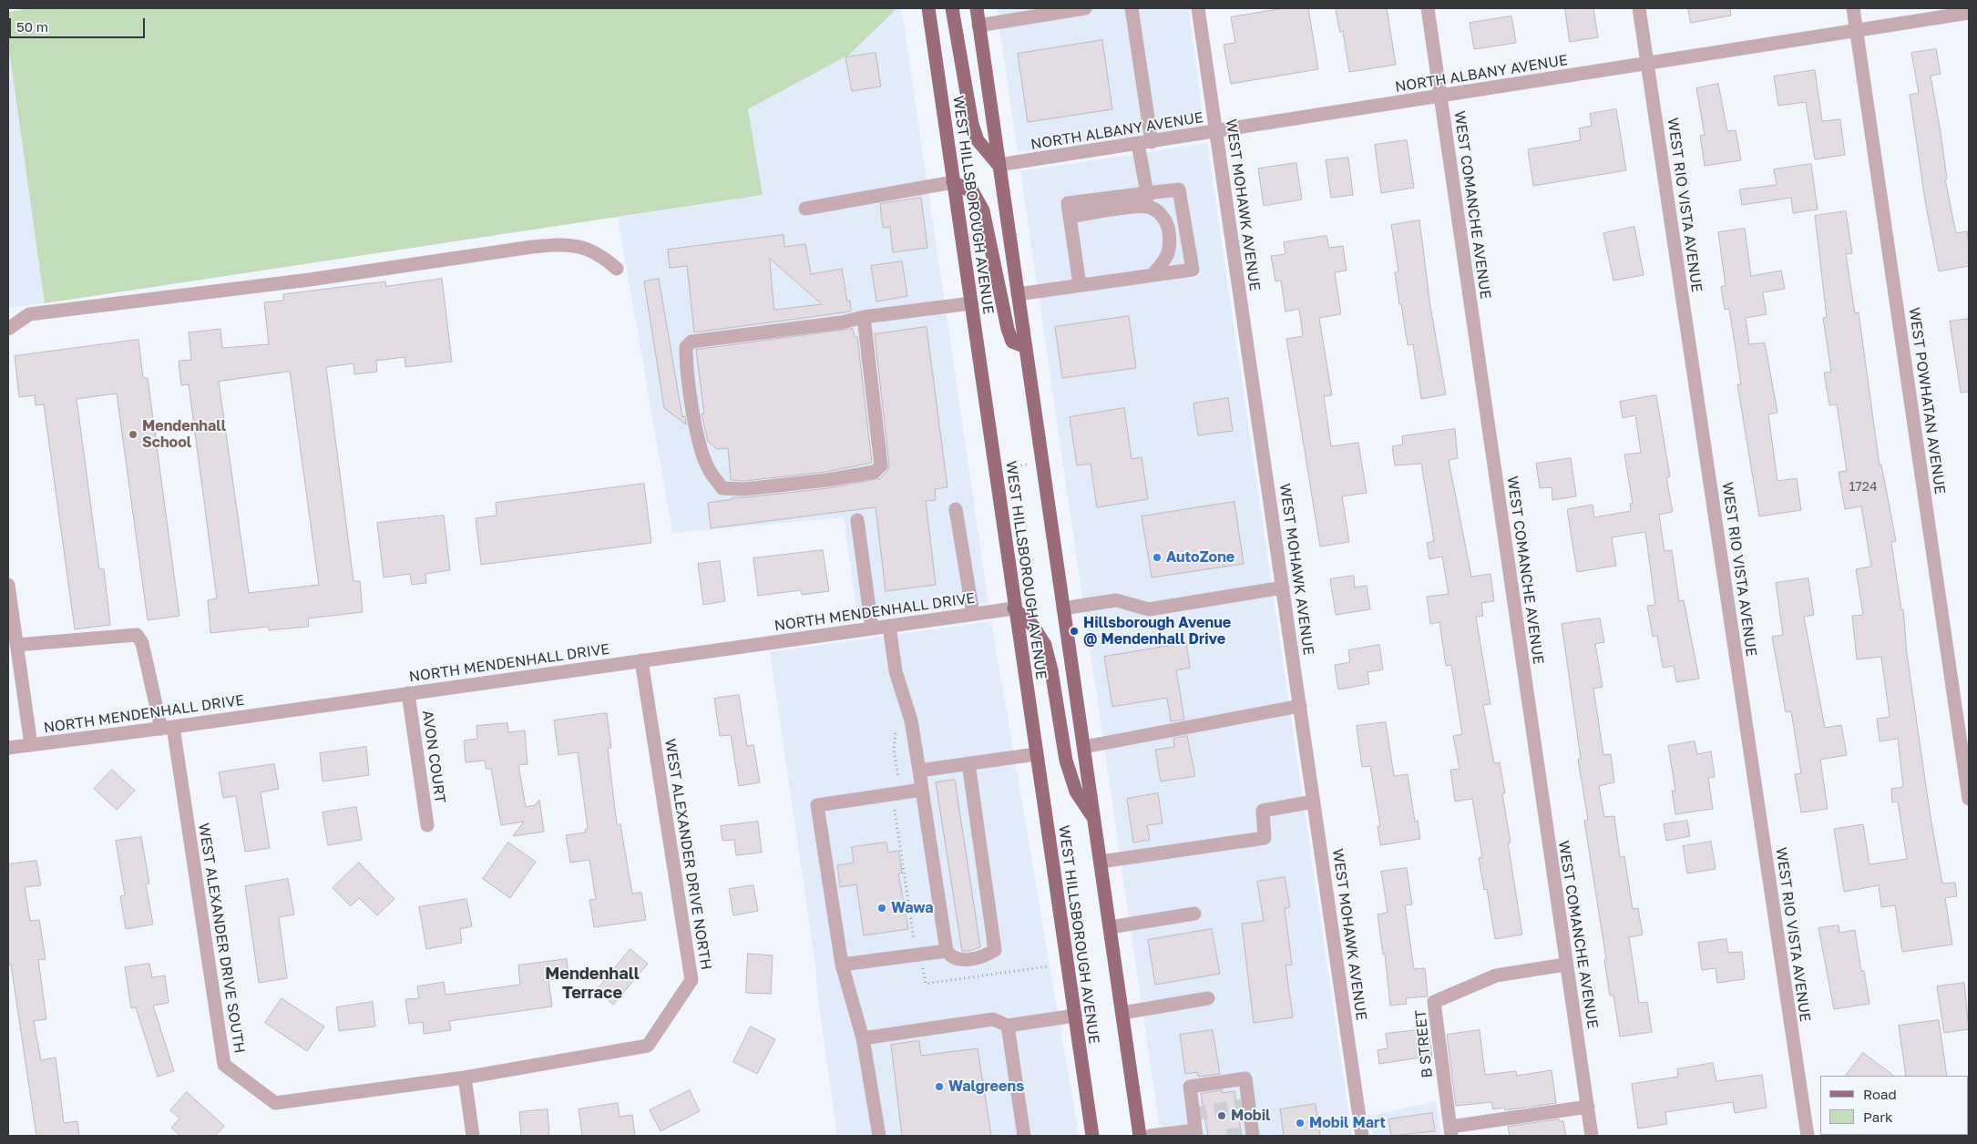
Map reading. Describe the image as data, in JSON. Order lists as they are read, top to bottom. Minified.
{"streets":{"main road":["WEST HILLSBOROUGH AVENUE"],"street":["NORTH ALBANY AVENUE","WEST MOHAWK AVENUE","WEST COMANCHE AVENUE","WEST RIO VISTA AVENUE","WEST POWHATAN AVENUE","NORTH MENDENHALL DRIVE","AVON COURT","WEST ALEXANDER DRIVE NORTH","WEST ALEXANDER DRIVE SOUTH","B STREET"]},"crossings":[["NORTH ALBANY AVENUE","WEST HILLSBOROUGH AVENUE"],["NORTH ALBANY AVENUE","WEST MOHAWK AVENUE"],["NORTH ALBANY AVENUE","WEST COMANCHE AVENUE"],["NORTH ALBANY AVENUE","WEST RIO VISTA AVENUE"],["NORTH ALBANY AVENUE","WEST POWHATAN AVENUE"],["WEST HILLSBOROUGH AVENUE","NORTH MENDENHALL DRIVE"],["WEST COMANCHE AVENUE","B STREET"],["NORTH MENDENHALL DRIVE","AVON COURT"],["NORTH MENDENHALL DRIVE","WEST ALEXANDER DRIVE NORTH"],["NORTH MENDENHALL DRIVE","WEST ALEXANDER DRIVE SOUTH"],["WEST ALEXANDER DRIVE NORTH","WEST ALEXANDER DRIVE SOUTH"]],"districts":["Mendenhall Terrace"],"places":["Mendenhall School","AutoZone","Hillsborough Avenue @ Mendenhall Drive","Wawa","Walgreens","Mobil","Mobil Mart"],"house_numbers":["1724"],"legend":["Road","Park"],"scale_bar":"50 m"}
